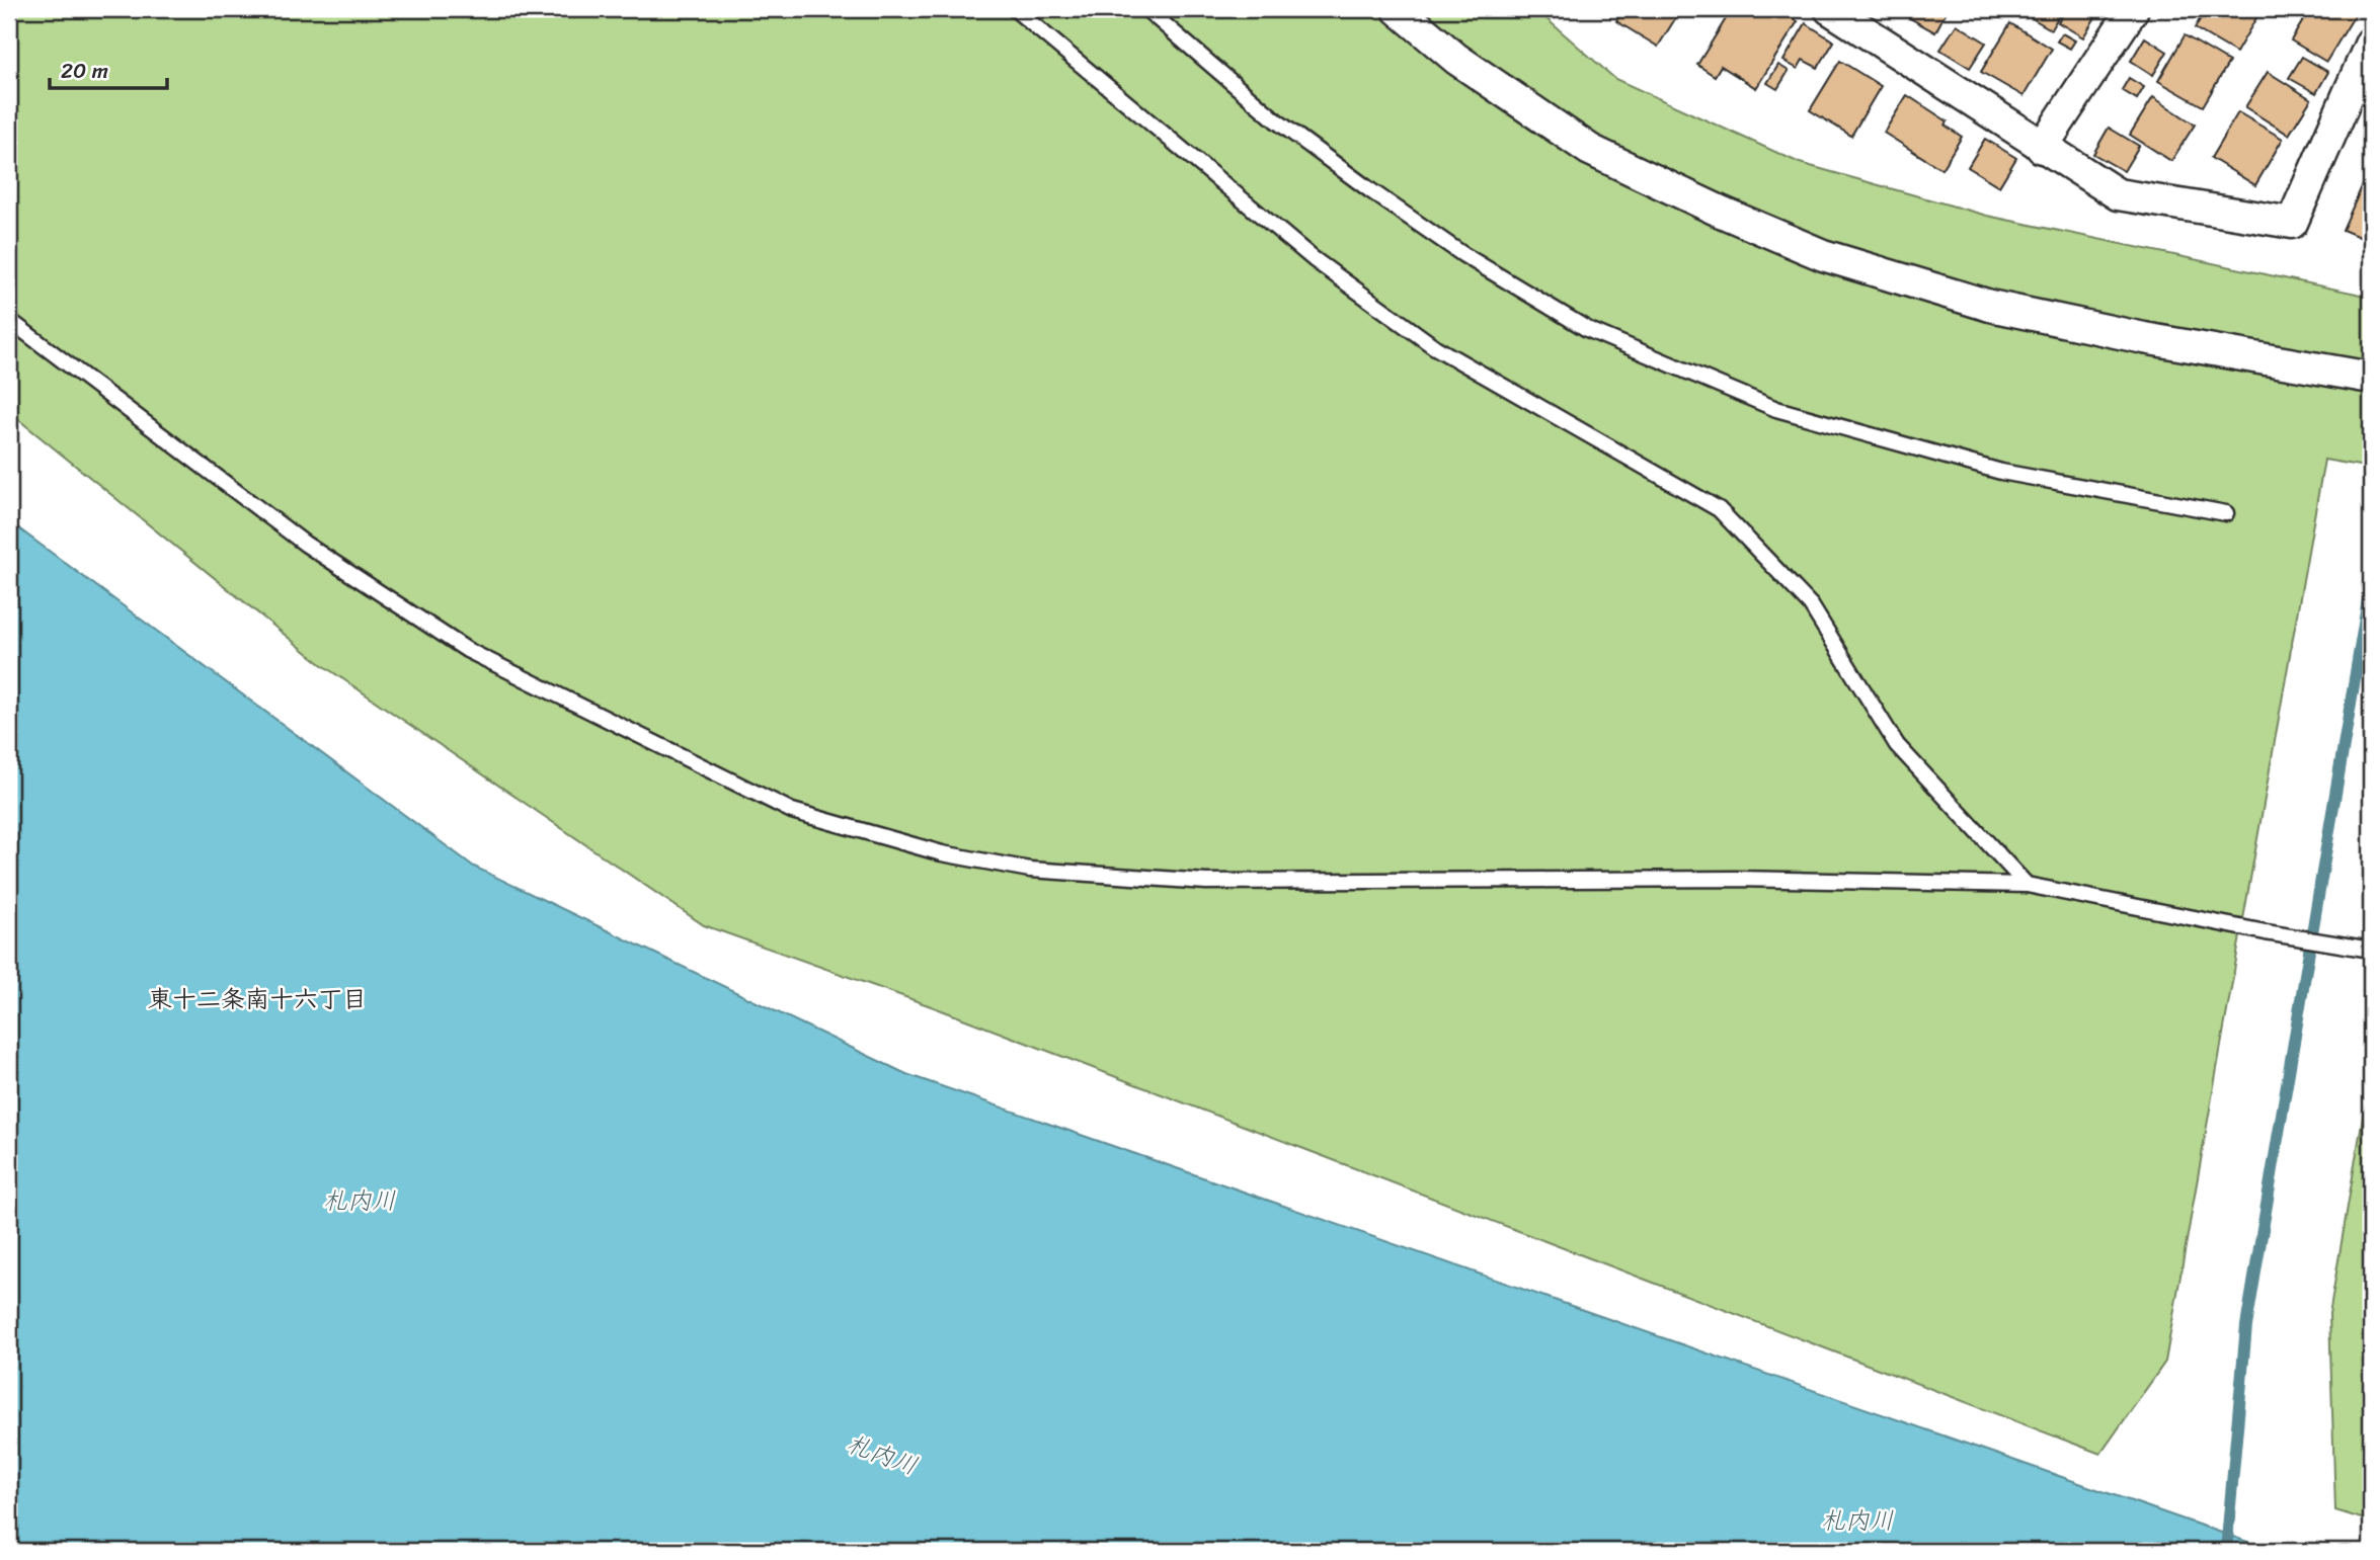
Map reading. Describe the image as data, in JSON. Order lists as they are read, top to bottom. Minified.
{"districts":["東十二条南十六丁目"],"water":["札内川"],"scale_bar":"20 m"}
